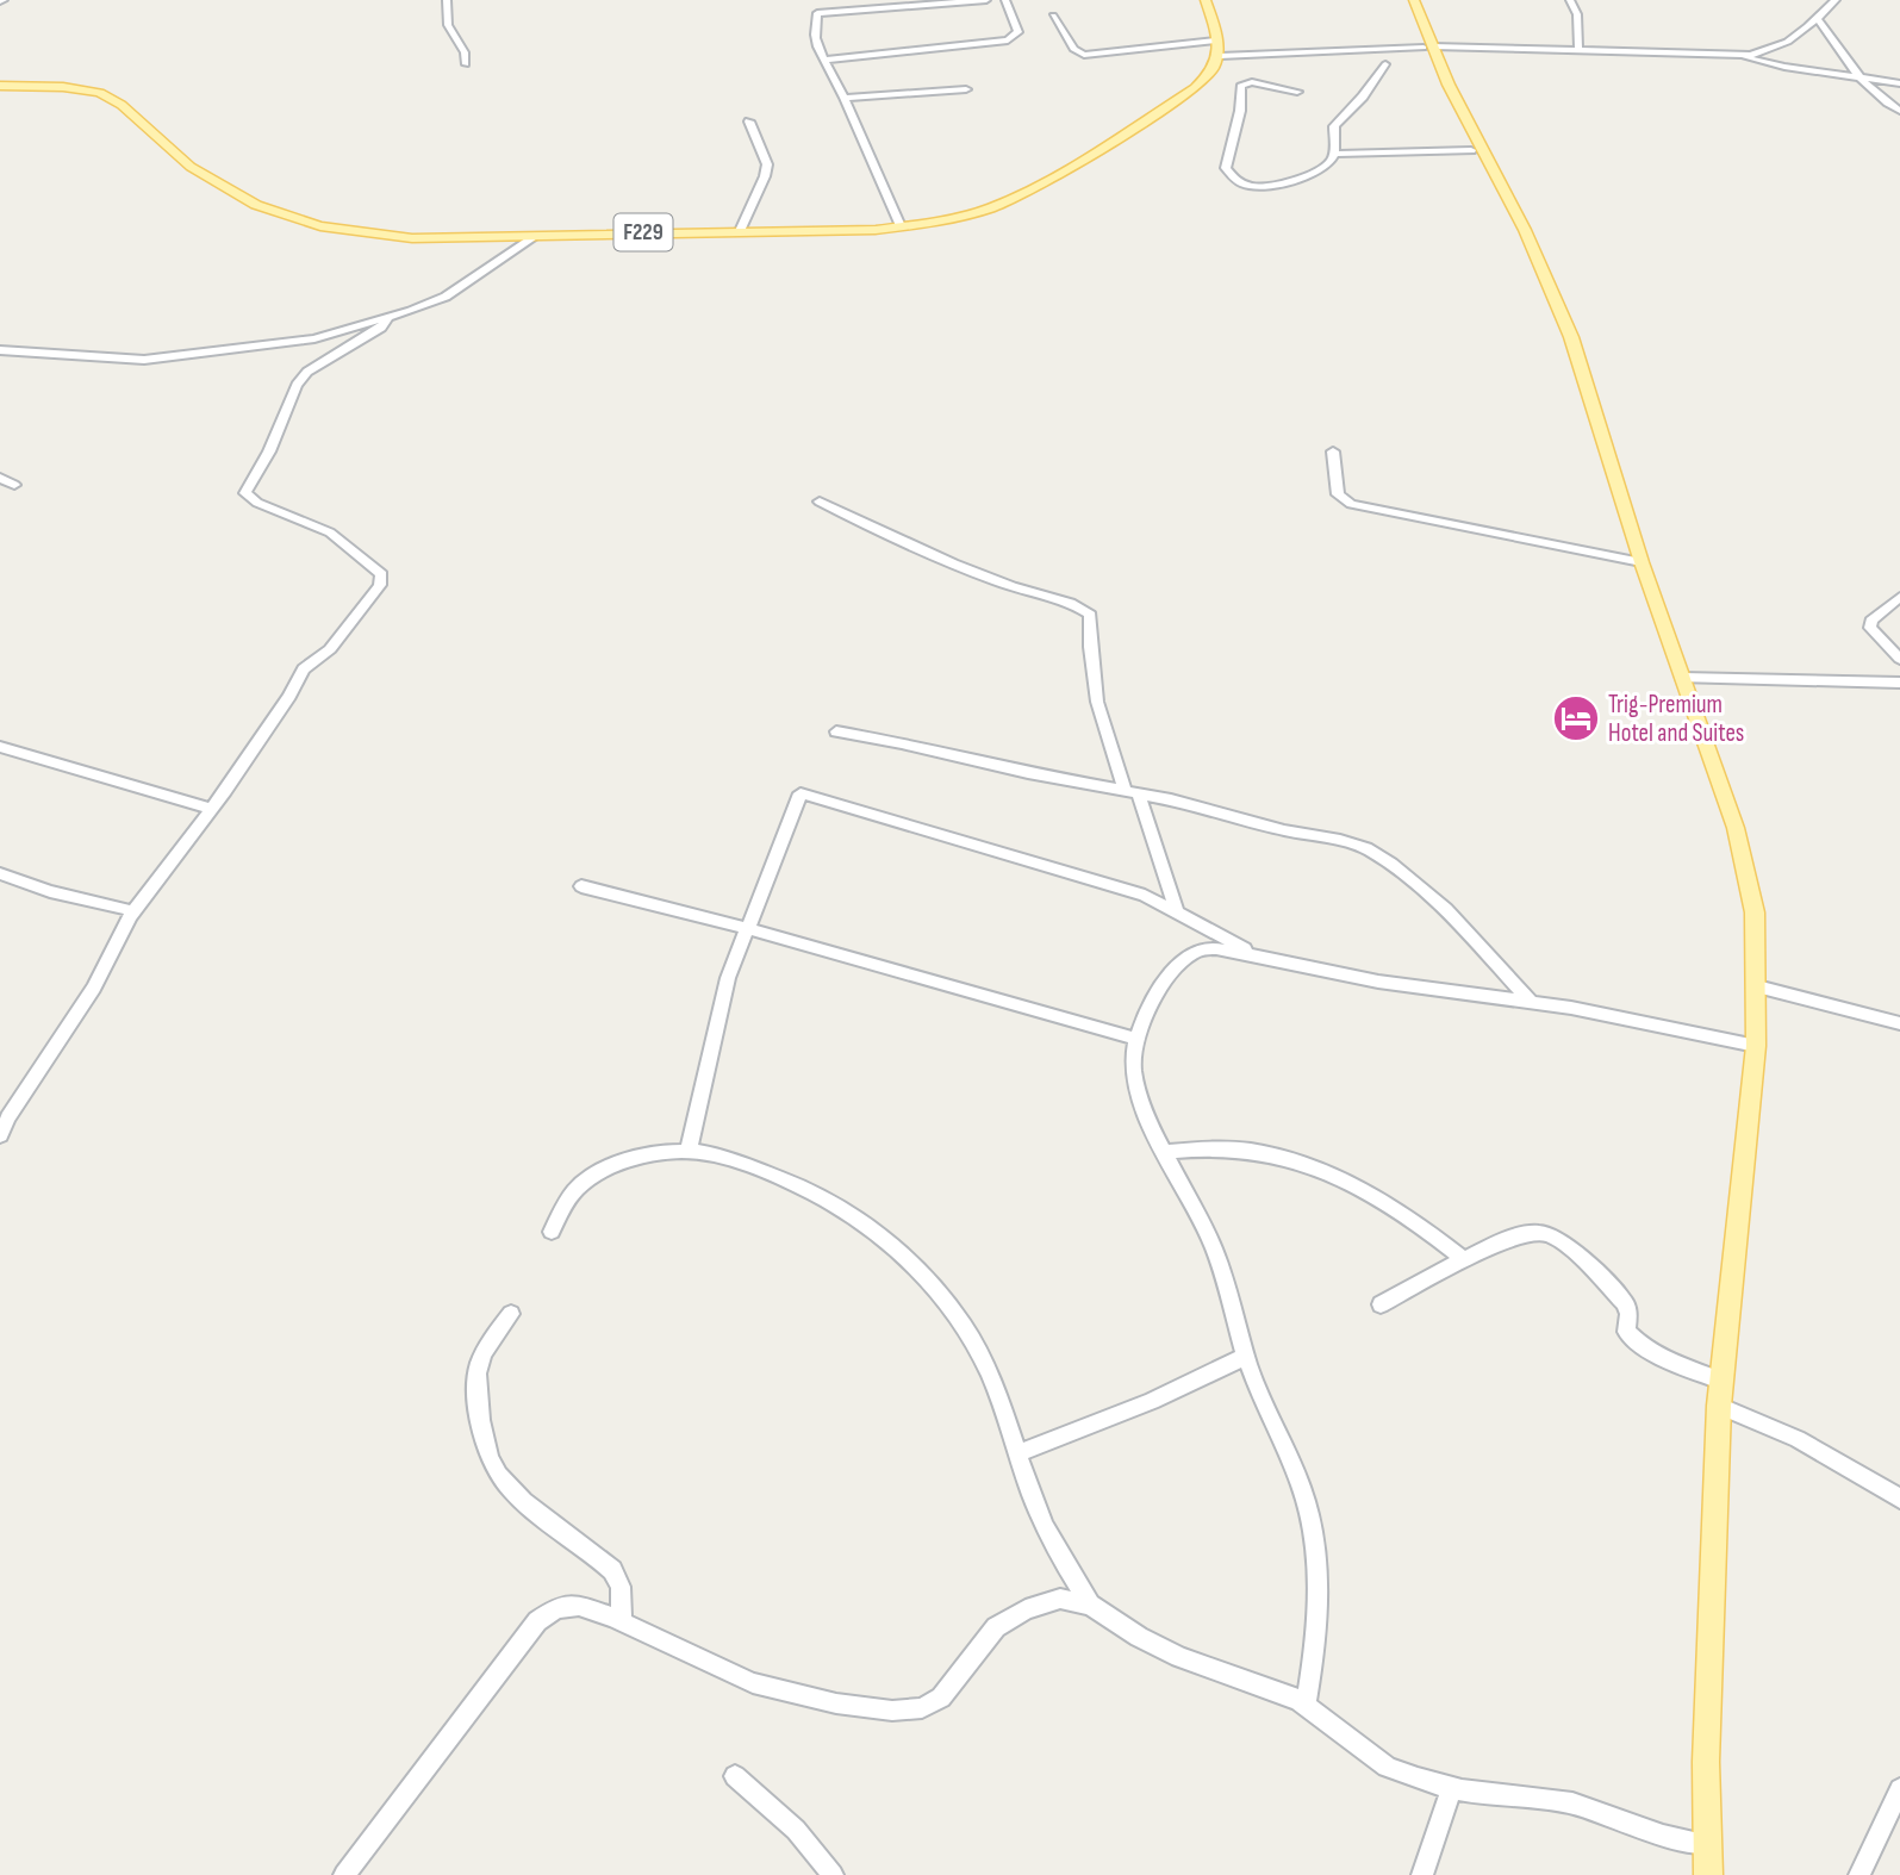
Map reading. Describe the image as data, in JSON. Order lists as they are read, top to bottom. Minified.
{"streets":{"main road":["F229"]},"places":{"hotel":["Trig-Premium Hotel and Suites"]}}
